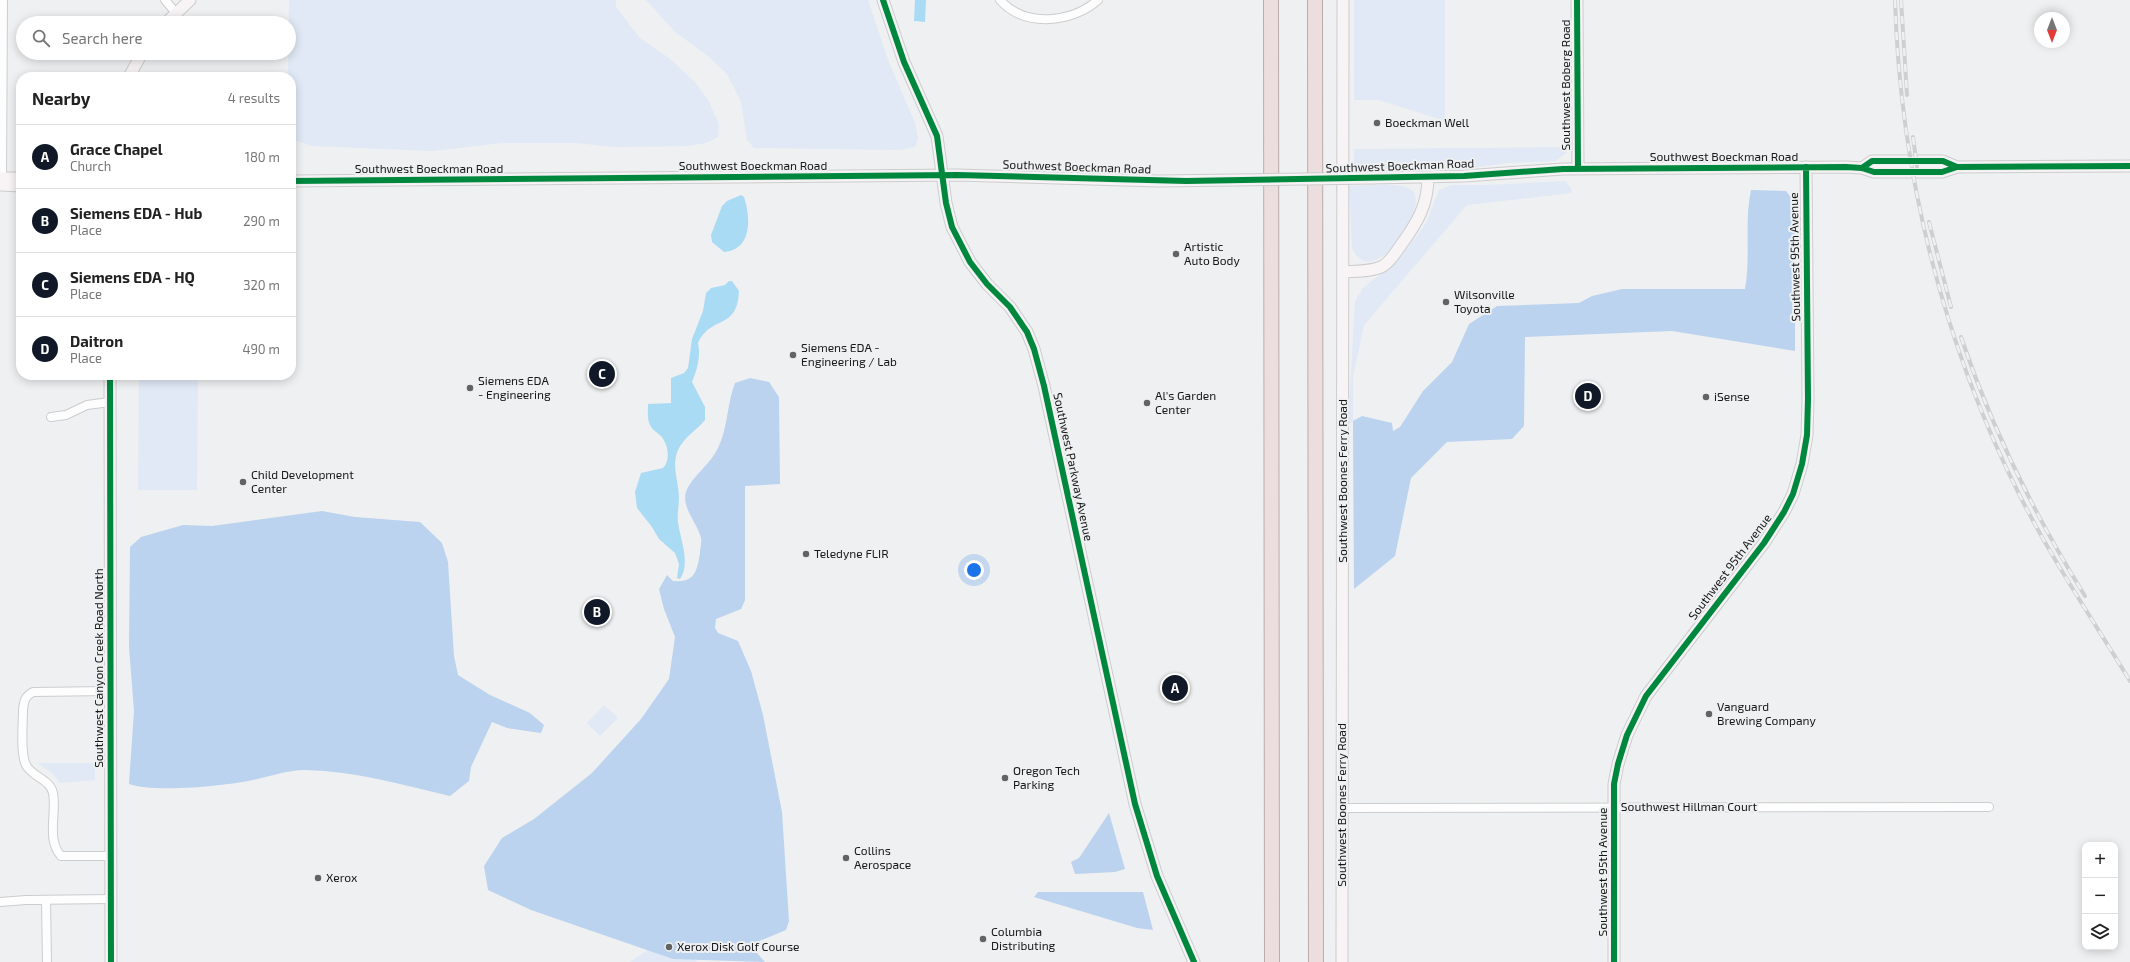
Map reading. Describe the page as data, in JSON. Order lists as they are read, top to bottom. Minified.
{"streets":{"main road":["Southwest Boberg Road","Southwest Boeckman Road","Southwest 95th Avenue","Southwest Parkway Avenue","Southwest Boones Ferry Road","Southwest Canyon Creek Road North"],"street":["Southwest Hillman Court"]},"crossings":[["Southwest Boberg Road","Southwest Boeckman Road"],["Southwest Boeckman Road","Southwest 95th Avenue"],["Southwest Boeckman Road","Southwest Parkway Avenue"],["Southwest 95th Avenue","Southwest Hillman Court"],["Southwest Boones Ferry Road","Southwest Hillman Court"]],"places":["Boeckman Well","Artistic Auto Body","Wilsonville Toyota","Siemens EDA - Engineering / Lab","Siemens EDA - Engineering","iSense","Al's Garden Center","Child Development Center","Teledyne FLIR","Vanguard Brewing Company","Oregon Tech Parking","Collins Aerospace","Xerox","Columbia Distributing","Xerox Disk Golf Course"],"north":"bottom","page":{"search":"Search here","heading":["Nearby","4 results"],"list":[{"mark":"A","name":"Grace Chapel","note":"Church","value":"180 m"},{"mark":"B","name":"Siemens EDA - Hub","note":"Place","value":"290 m"},{"mark":"C","name":"Siemens EDA - HQ","note":"Place","value":"320 m"},{"mark":"D","name":"Daitron","note":"Place","value":"490 m"}],"pins":["C","D","B","A"],"map_buttons":["+","−"]}}
